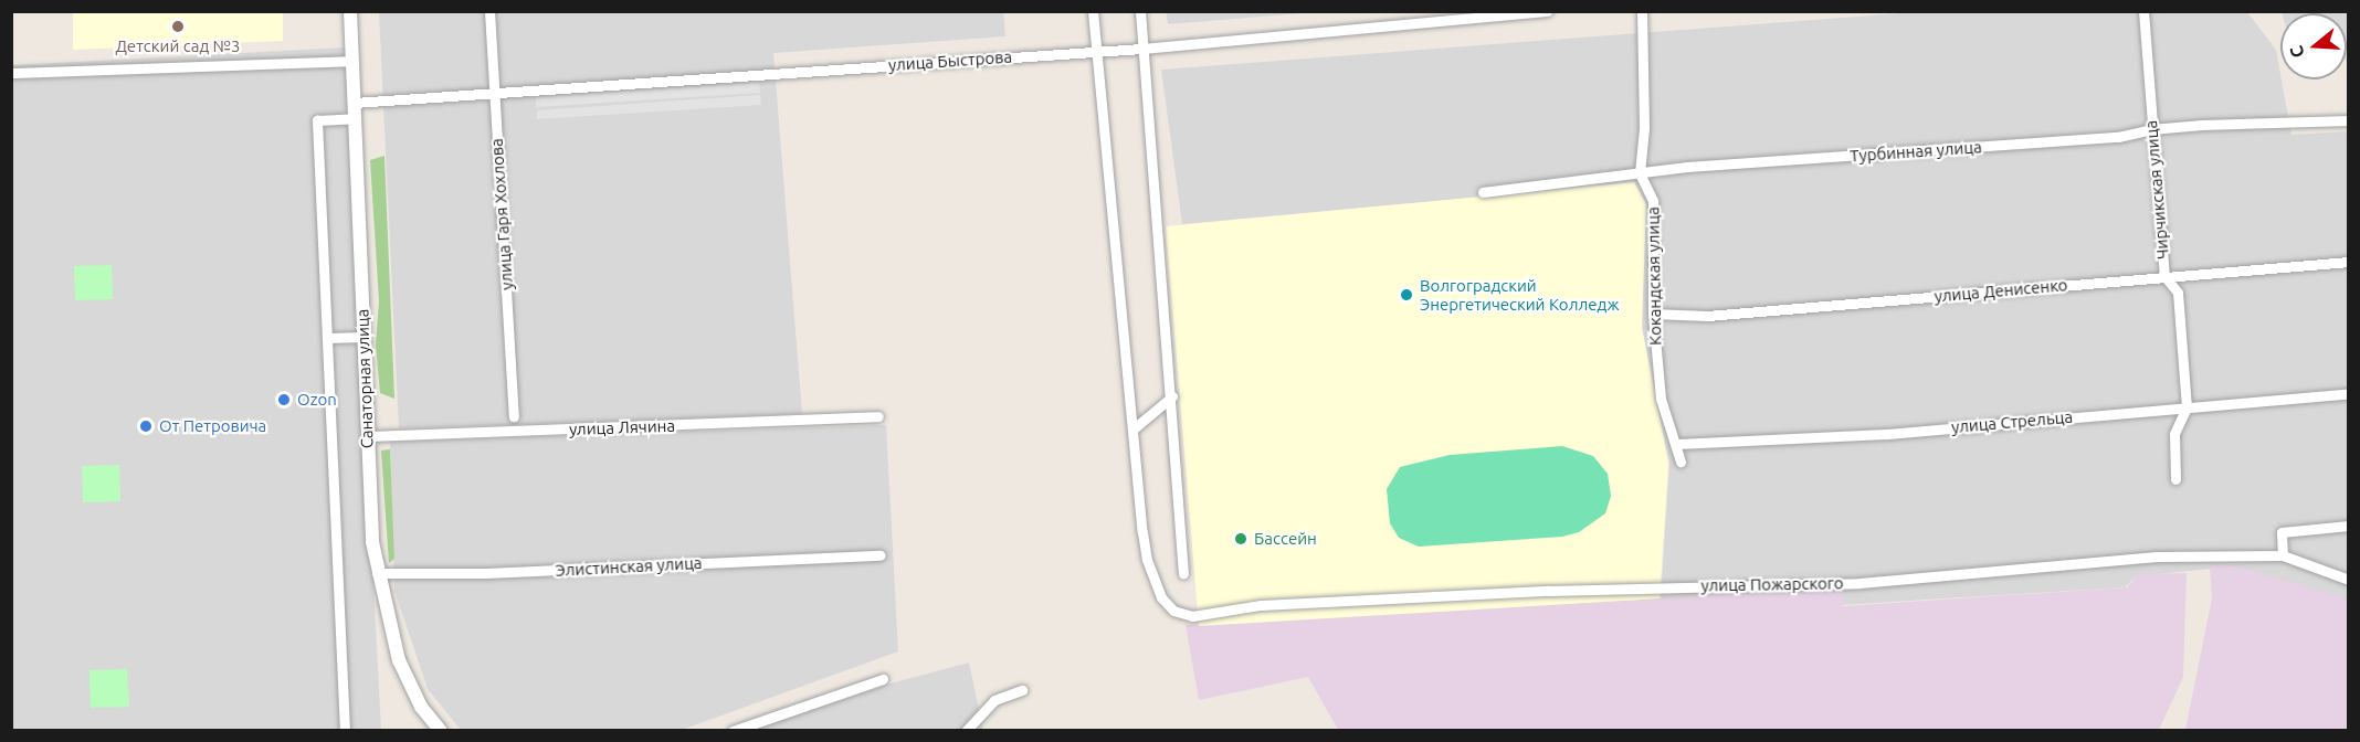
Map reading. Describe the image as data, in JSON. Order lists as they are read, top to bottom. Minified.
{"streets":{"street":["улица Быстрова","Турбинная улица","Чирчикская улица","улица Гаря Хохлова","Кокандская улица","улица Денисенко","Санаторная улица","улица Стрельца","улица Лячина","Элистинская улица","улица Пожарского"]},"crossings":[["улица Быстрова","улица Гаря Хохлова"],["улица Быстрова","Санаторная улица"],["Турбинная улица","Чирчикская улица"],["Турбинная улица","Кокандская улица"],["Чирчикская улица","улица Денисенко"],["Чирчикская улица","улица Стрельца"],["Кокандская улица","улица Денисенко"],["Кокандская улица","улица Стрельца"],["Санаторная улица","улица Лячина"],["Санаторная улица","Элистинская улица"]],"places":["Детский сад №3","Волгоградский Энергетический Колледж","Ozon","От Петровича","Бассейн"],"north":"left"}
